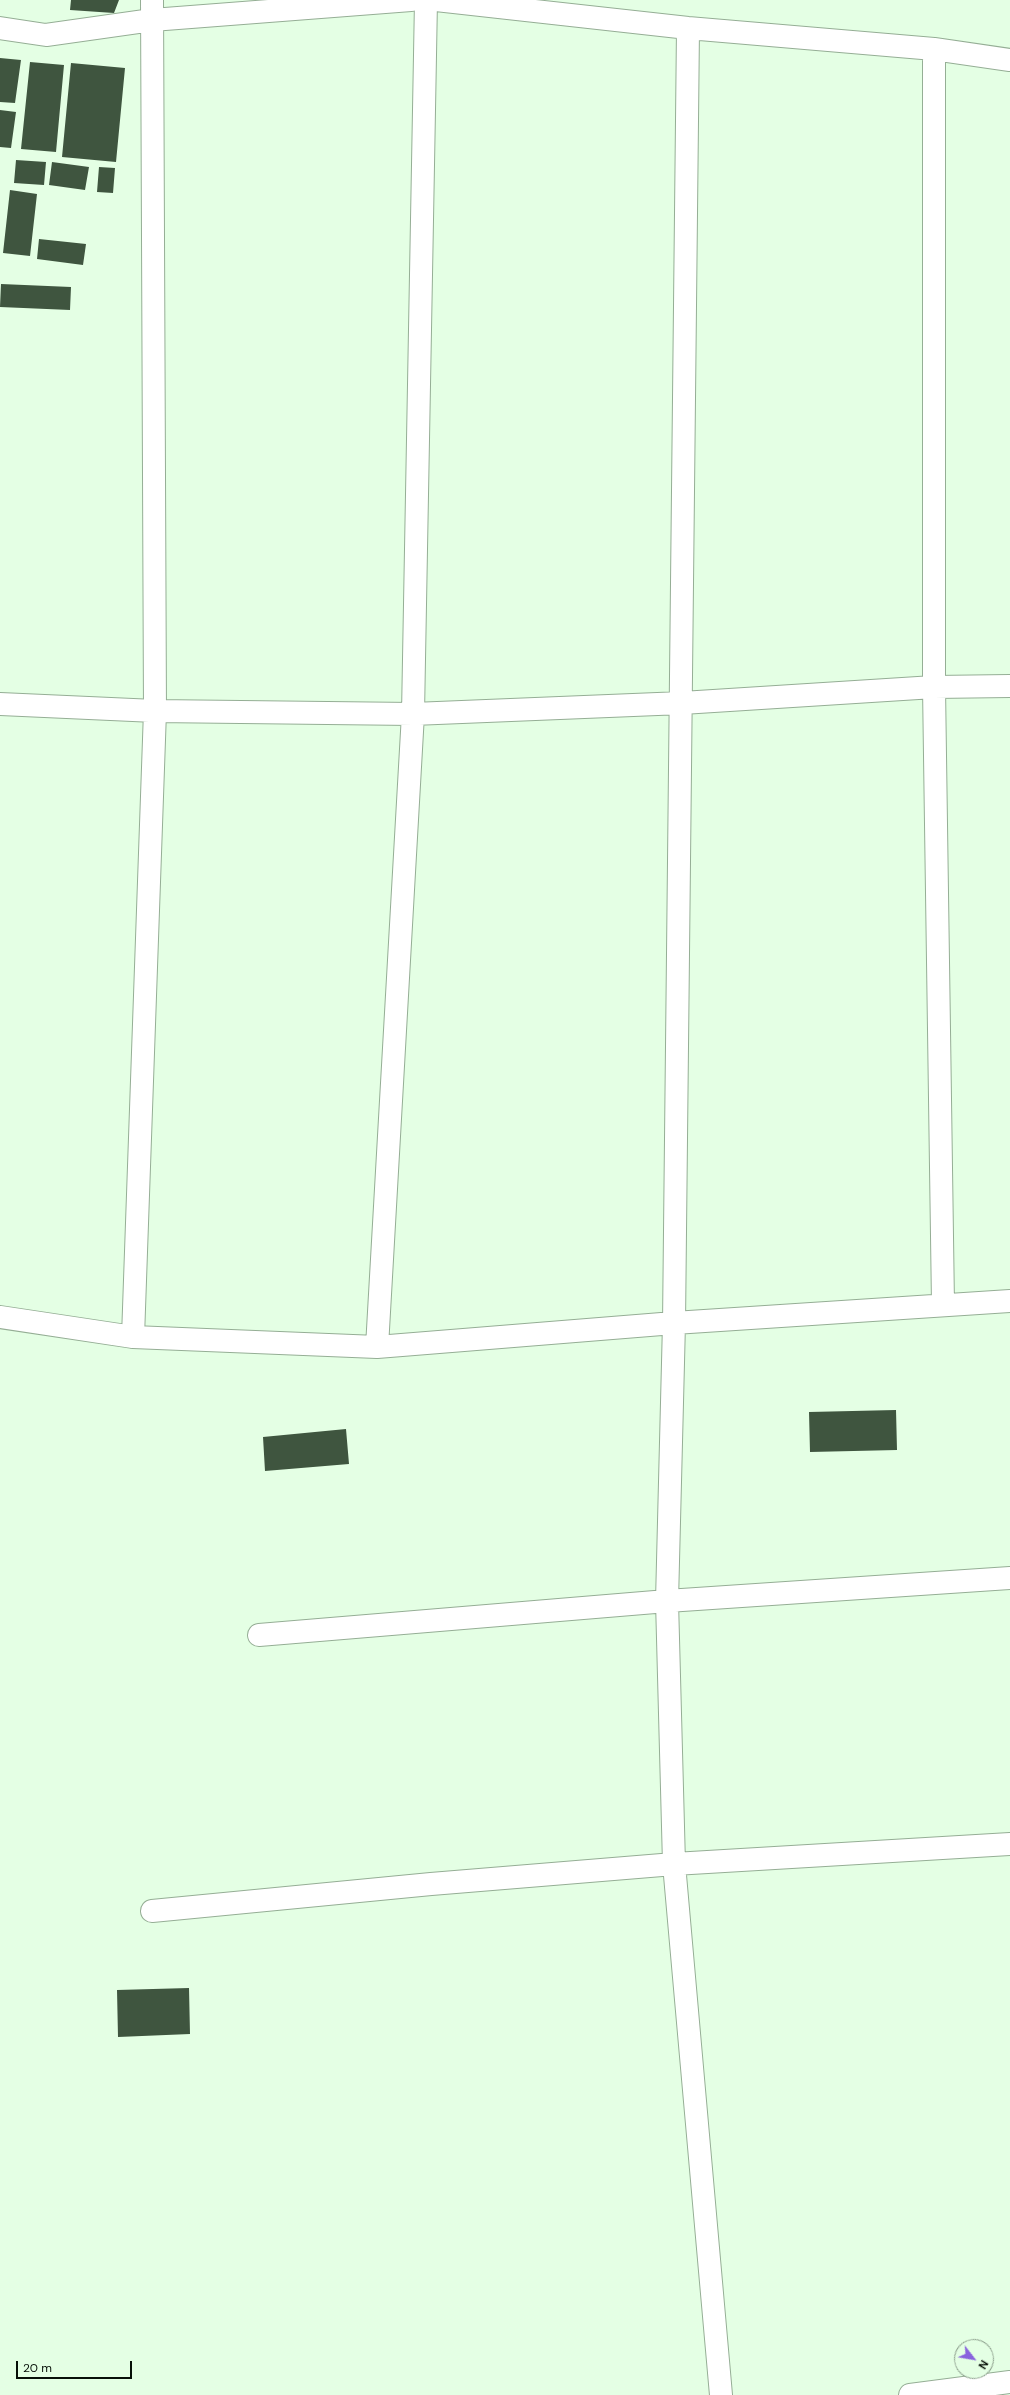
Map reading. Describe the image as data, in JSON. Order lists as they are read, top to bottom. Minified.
{"scale_bar":"20 m","north":"bottom right"}
